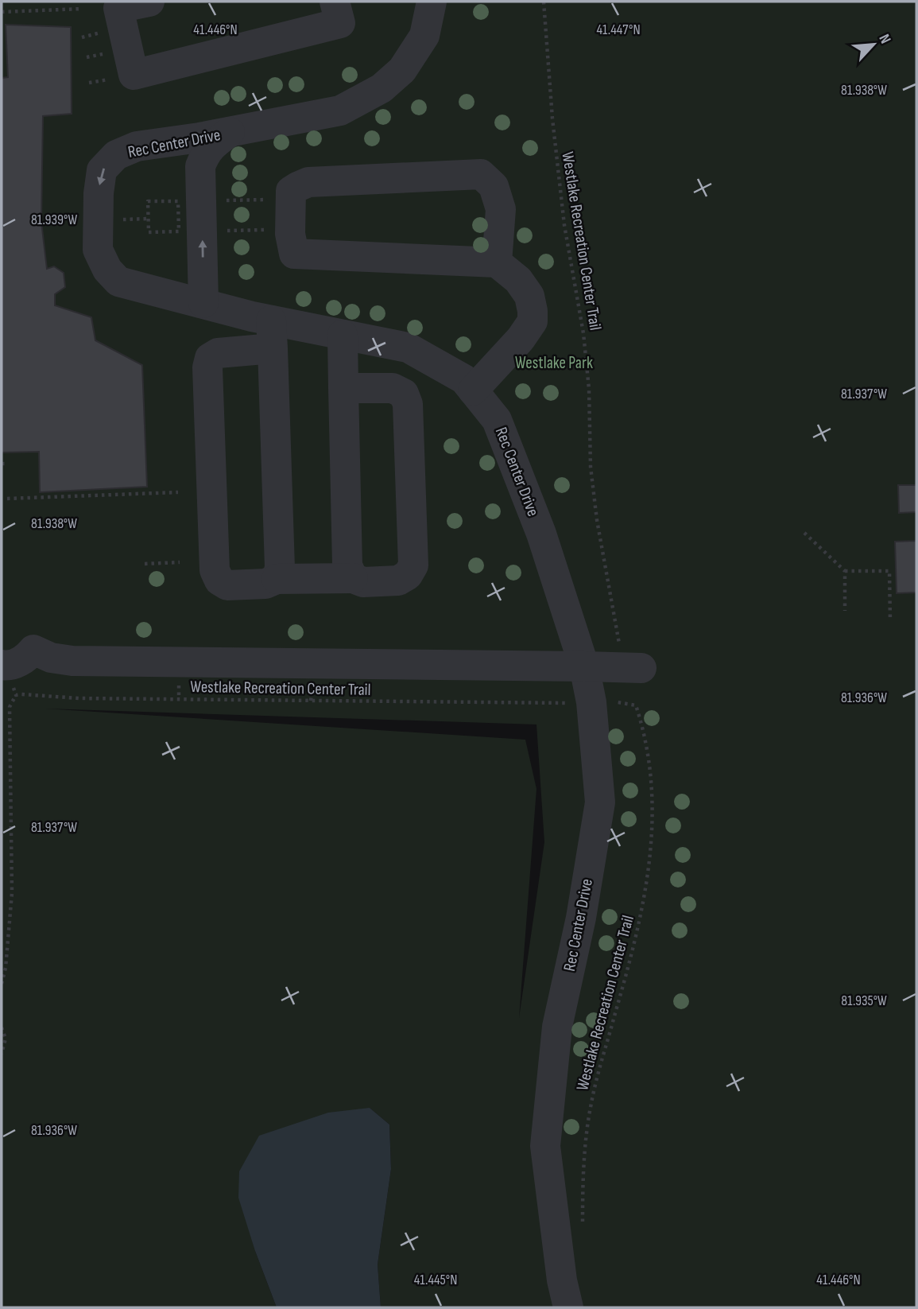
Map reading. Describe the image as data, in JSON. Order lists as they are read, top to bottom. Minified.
{"streets":{"street":["Rec Center Drive"],"path":["Westlake Recreation Center Trail"]},"parks":["Westlake Park"],"north":"top right","coordinates":["41.447°N","41.446°N","81.938°W","81.939°W","81.937°W","81.936°W","81.935°W","41.445°N"]}
